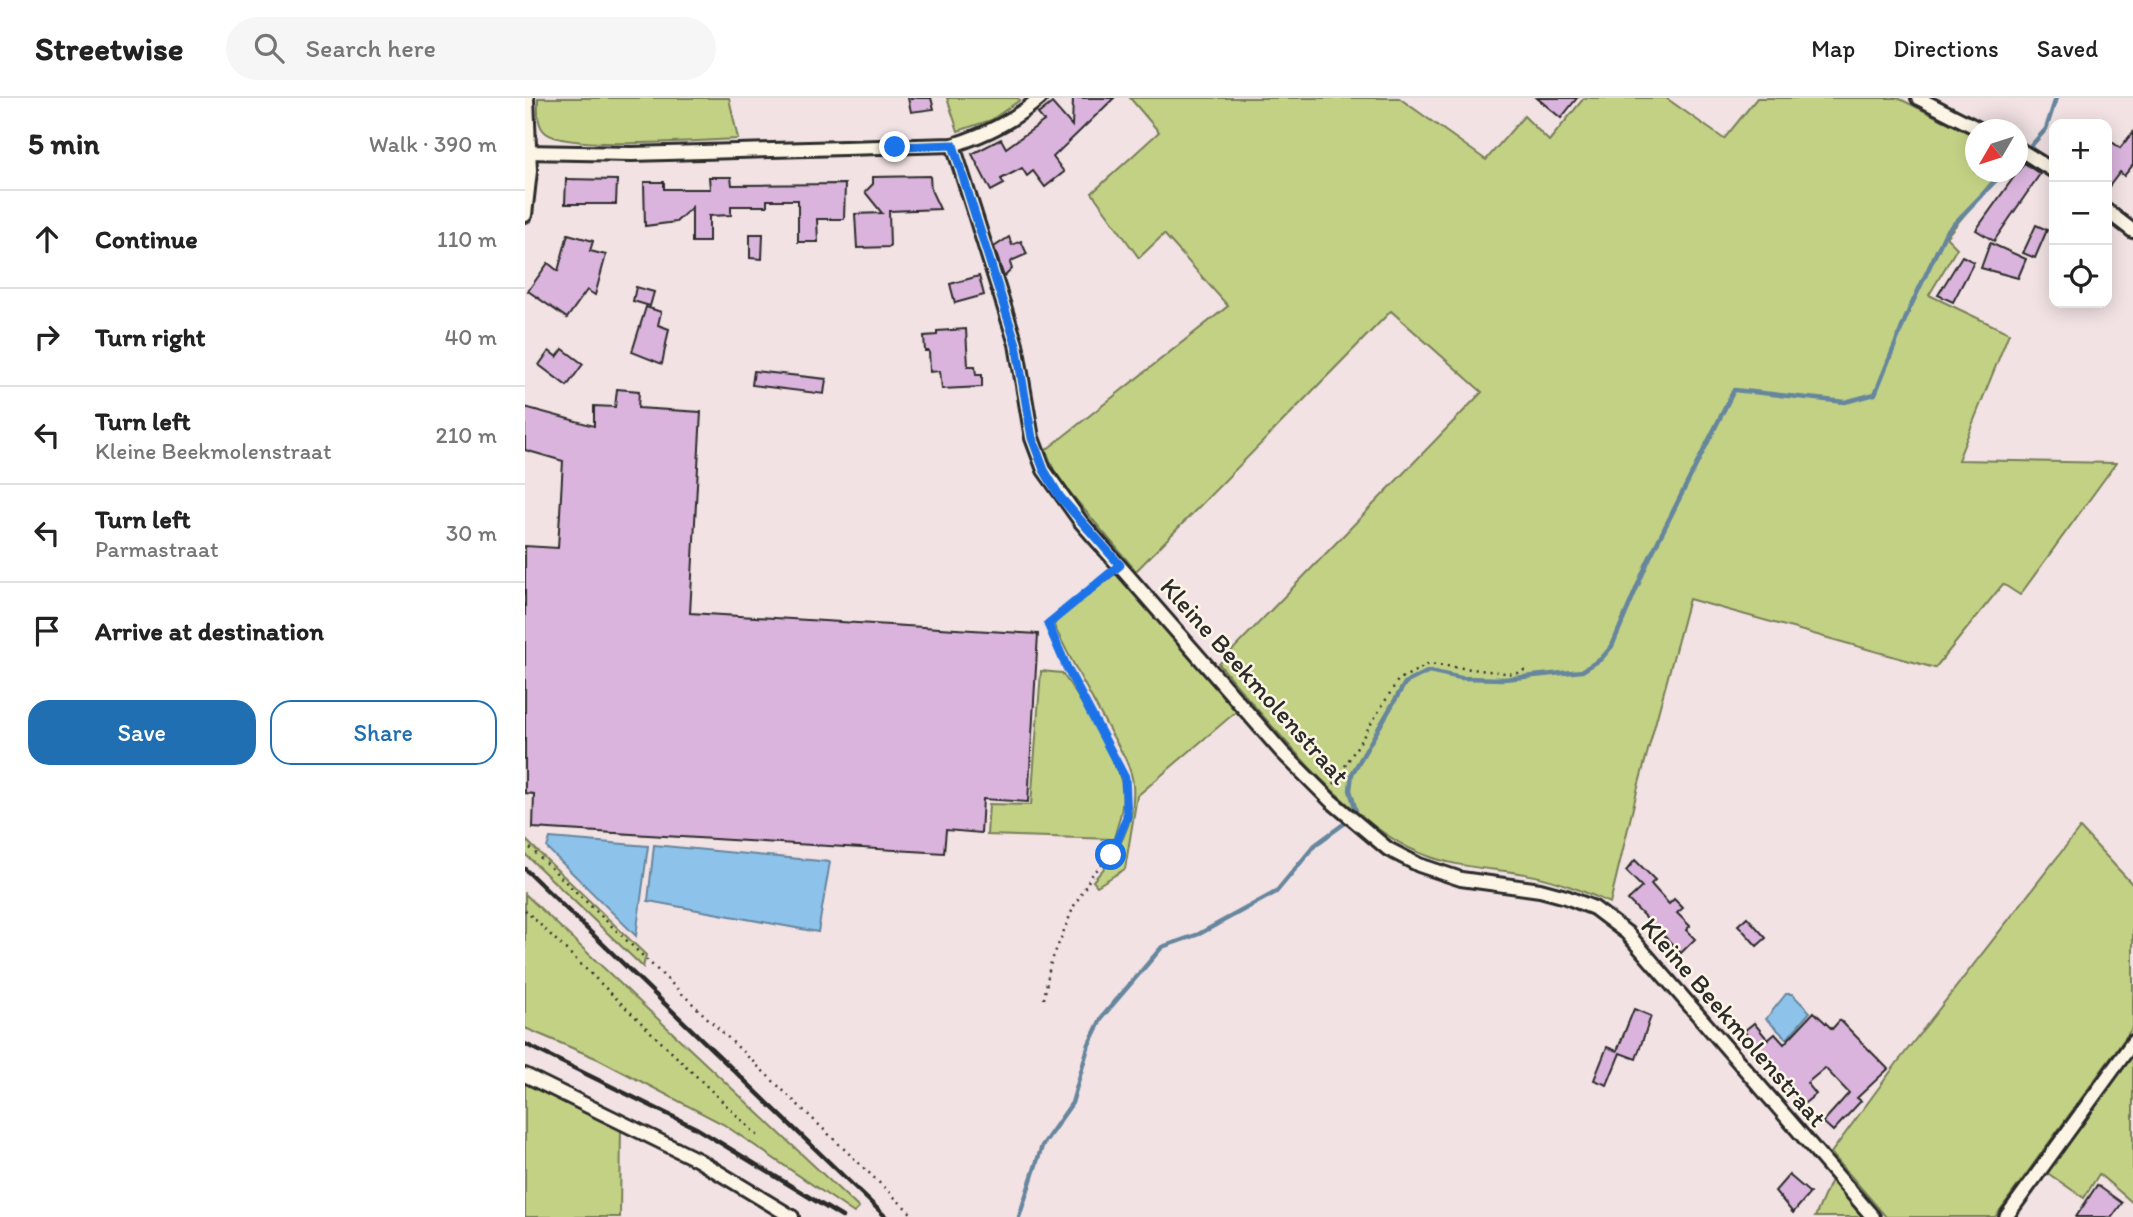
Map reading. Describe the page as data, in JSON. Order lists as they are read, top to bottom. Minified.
{"streets":{"street":["Kleine Beekmolenstraat"]},"north":"bottom left","page":{"header":"Streetwise","search":"Search here","nav":["Map","Directions","Saved"],"heading":["5 min","Walk · 390 m"],"map_buttons":["+","−"],"list":[["Continue","110 m"],["Turn right","40 m"],["Turn left","Kleine Beekmolenstraat","210 m"],["Turn left","Parmastraat","30 m"],"Arrive at destination"],"buttons":["Save","Share"]}}
